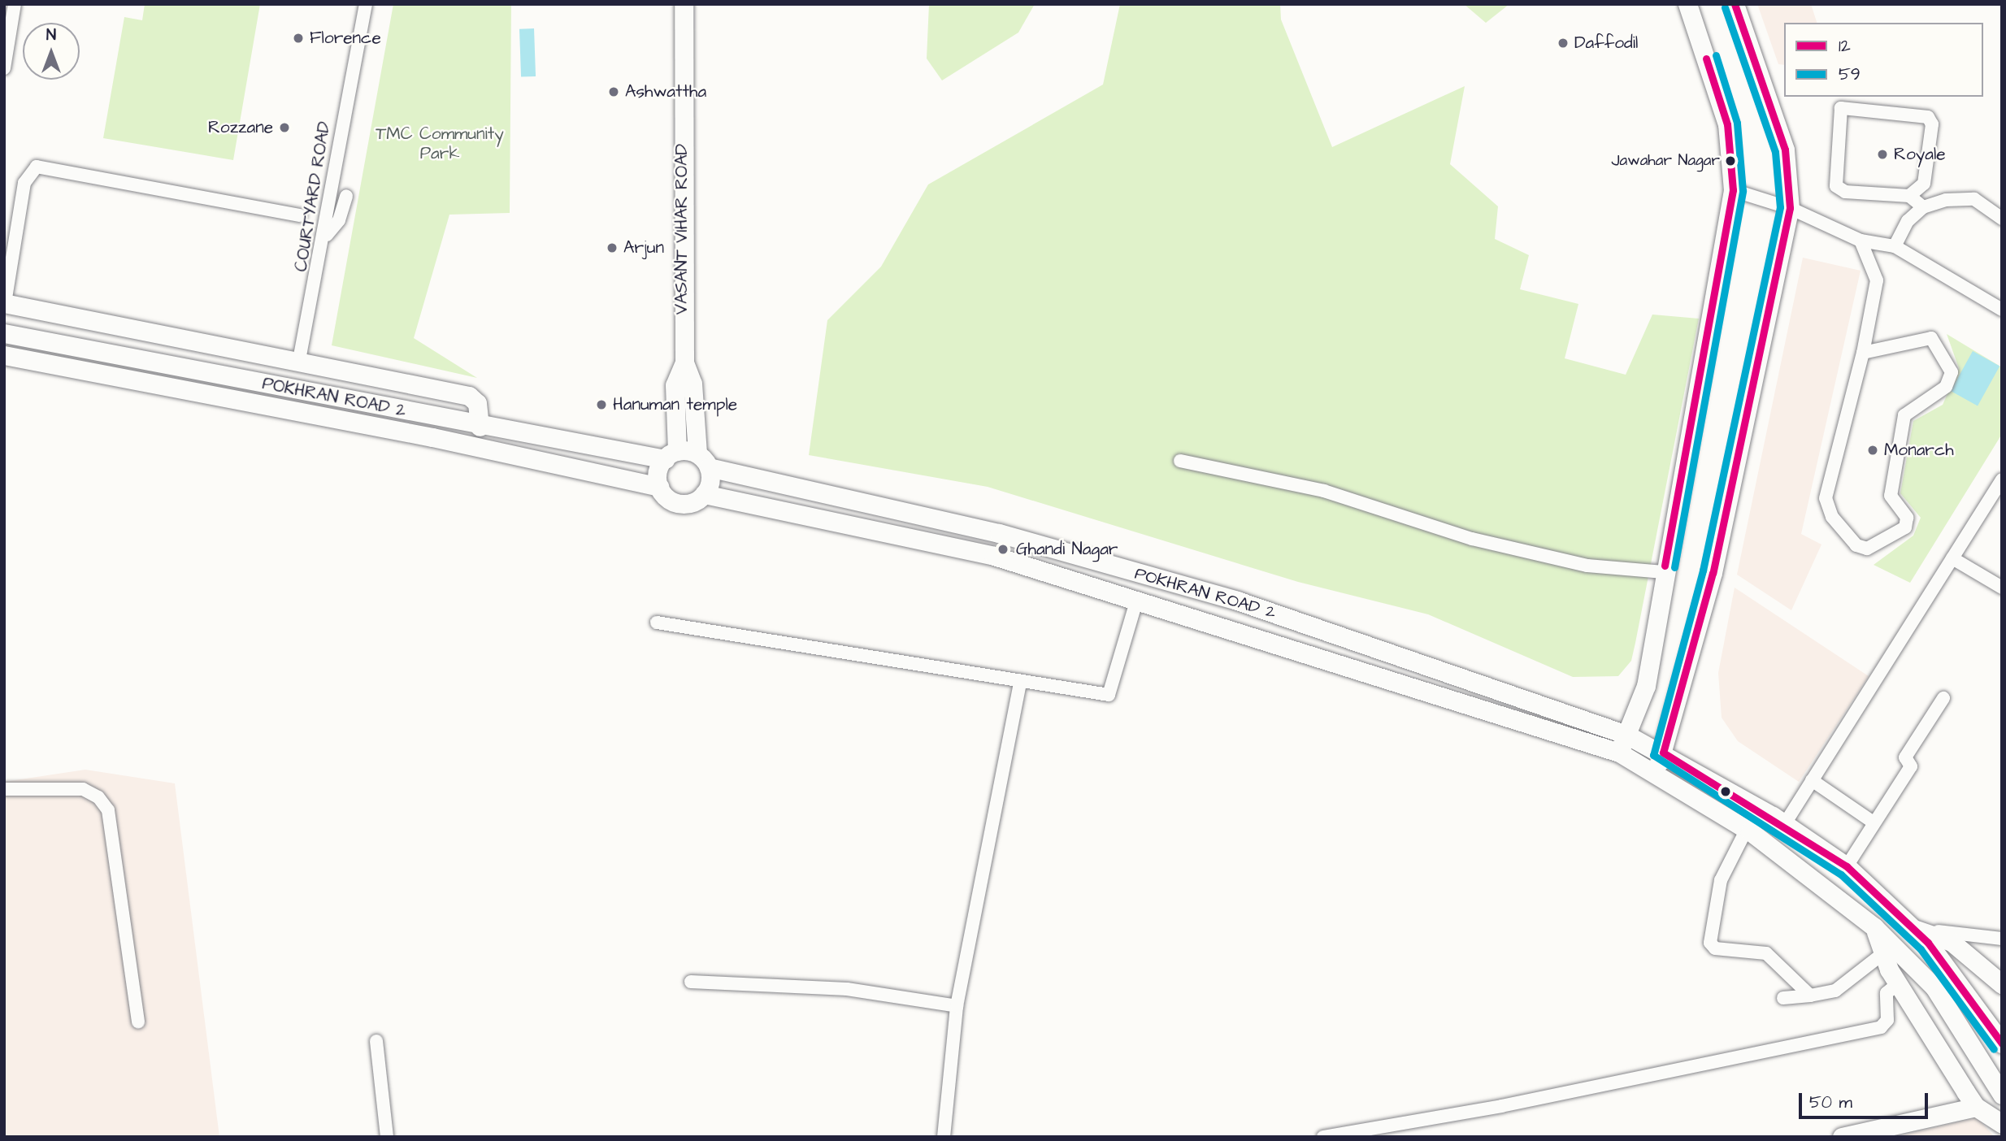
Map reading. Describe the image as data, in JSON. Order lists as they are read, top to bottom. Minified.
{"streets":{"main road":["VASANT VIHAR ROAD","POKHRAN ROAD 2"],"street":["COURTYARD ROAD"]},"crossings":[["VASANT VIHAR ROAD","POKHRAN ROAD 2"]],"parks":["TMC Community Park"],"places":["Florence","Daffodil","Ashwattha","Rozzane","Royale","Jawahar Nagar","Arjun","Hanuman temple","Monarch","Ghandi Nagar"],"lines":["transit line 12","transit line 59"],"legend":["12","59"],"scale_bar":"50 m","north":"top"}
